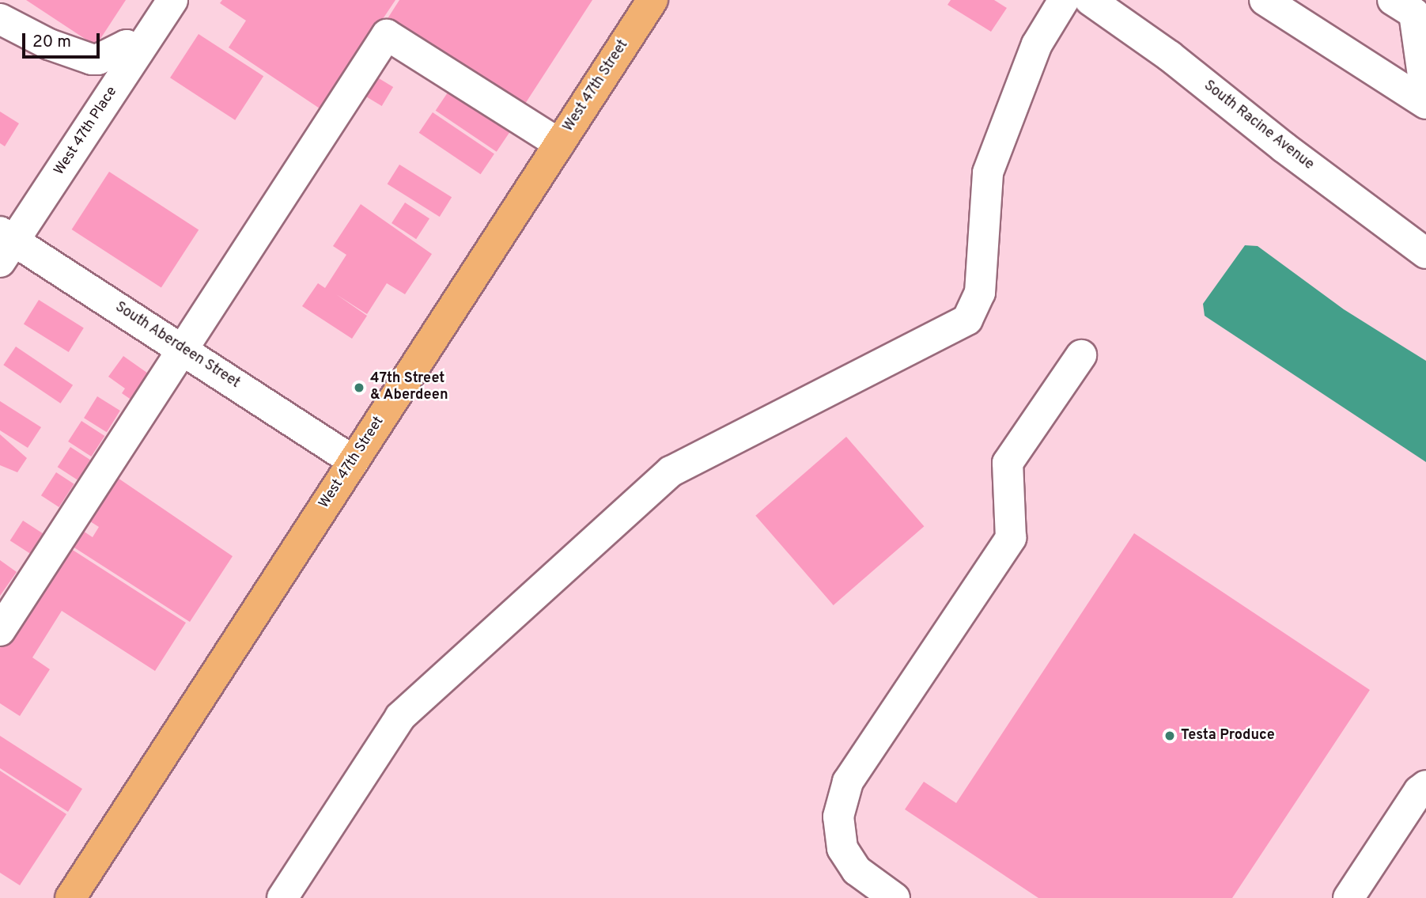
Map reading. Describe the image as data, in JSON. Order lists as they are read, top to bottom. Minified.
{"streets":{"main road":["West 47th Street"],"street":["South Racine Avenue","West 47th Place","South Aberdeen Street"]},"crossings":[["West 47th Street","South Aberdeen Street"],["West 47th Place","South Aberdeen Street"]],"places":["47th Street & Aberdeen","Testa Produce"],"scale_bar":"20 m"}
